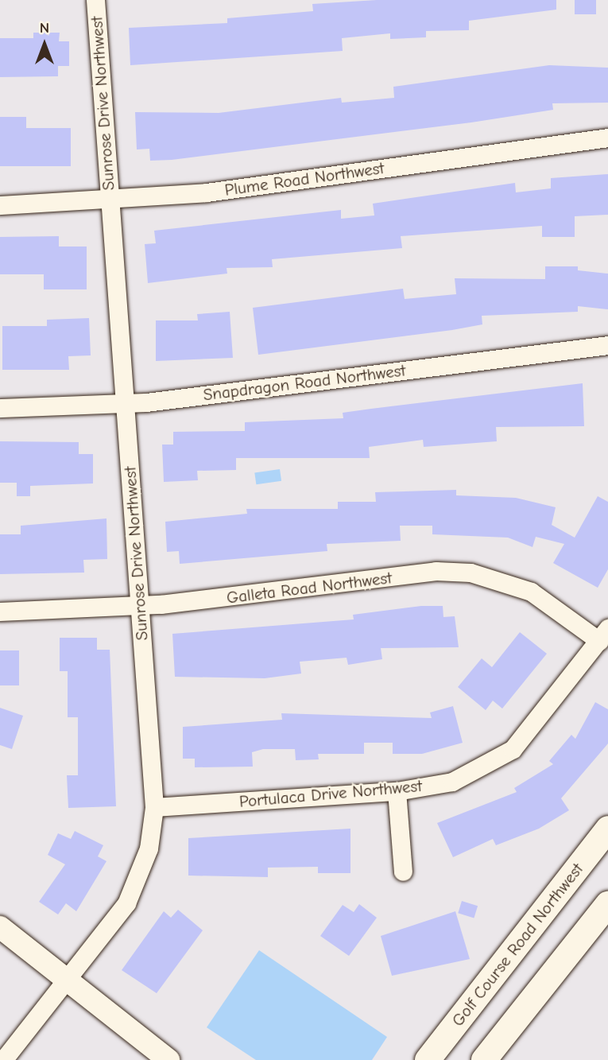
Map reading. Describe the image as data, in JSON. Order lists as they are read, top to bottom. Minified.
{"streets":{"main road":["Golf Course Road Northwest"],"street":["Sunrose Drive Northwest","Plume Road Northwest","Snapdragon Road Northwest","Galleta Road Northwest","Portulaca Drive Northwest"]},"crossings":[["Sunrose Drive Northwest","Plume Road Northwest"],["Sunrose Drive Northwest","Snapdragon Road Northwest"],["Sunrose Drive Northwest","Galleta Road Northwest"],["Sunrose Drive Northwest","Portulaca Drive Northwest"],["Galleta Road Northwest","Portulaca Drive Northwest"]],"north":"top"}
